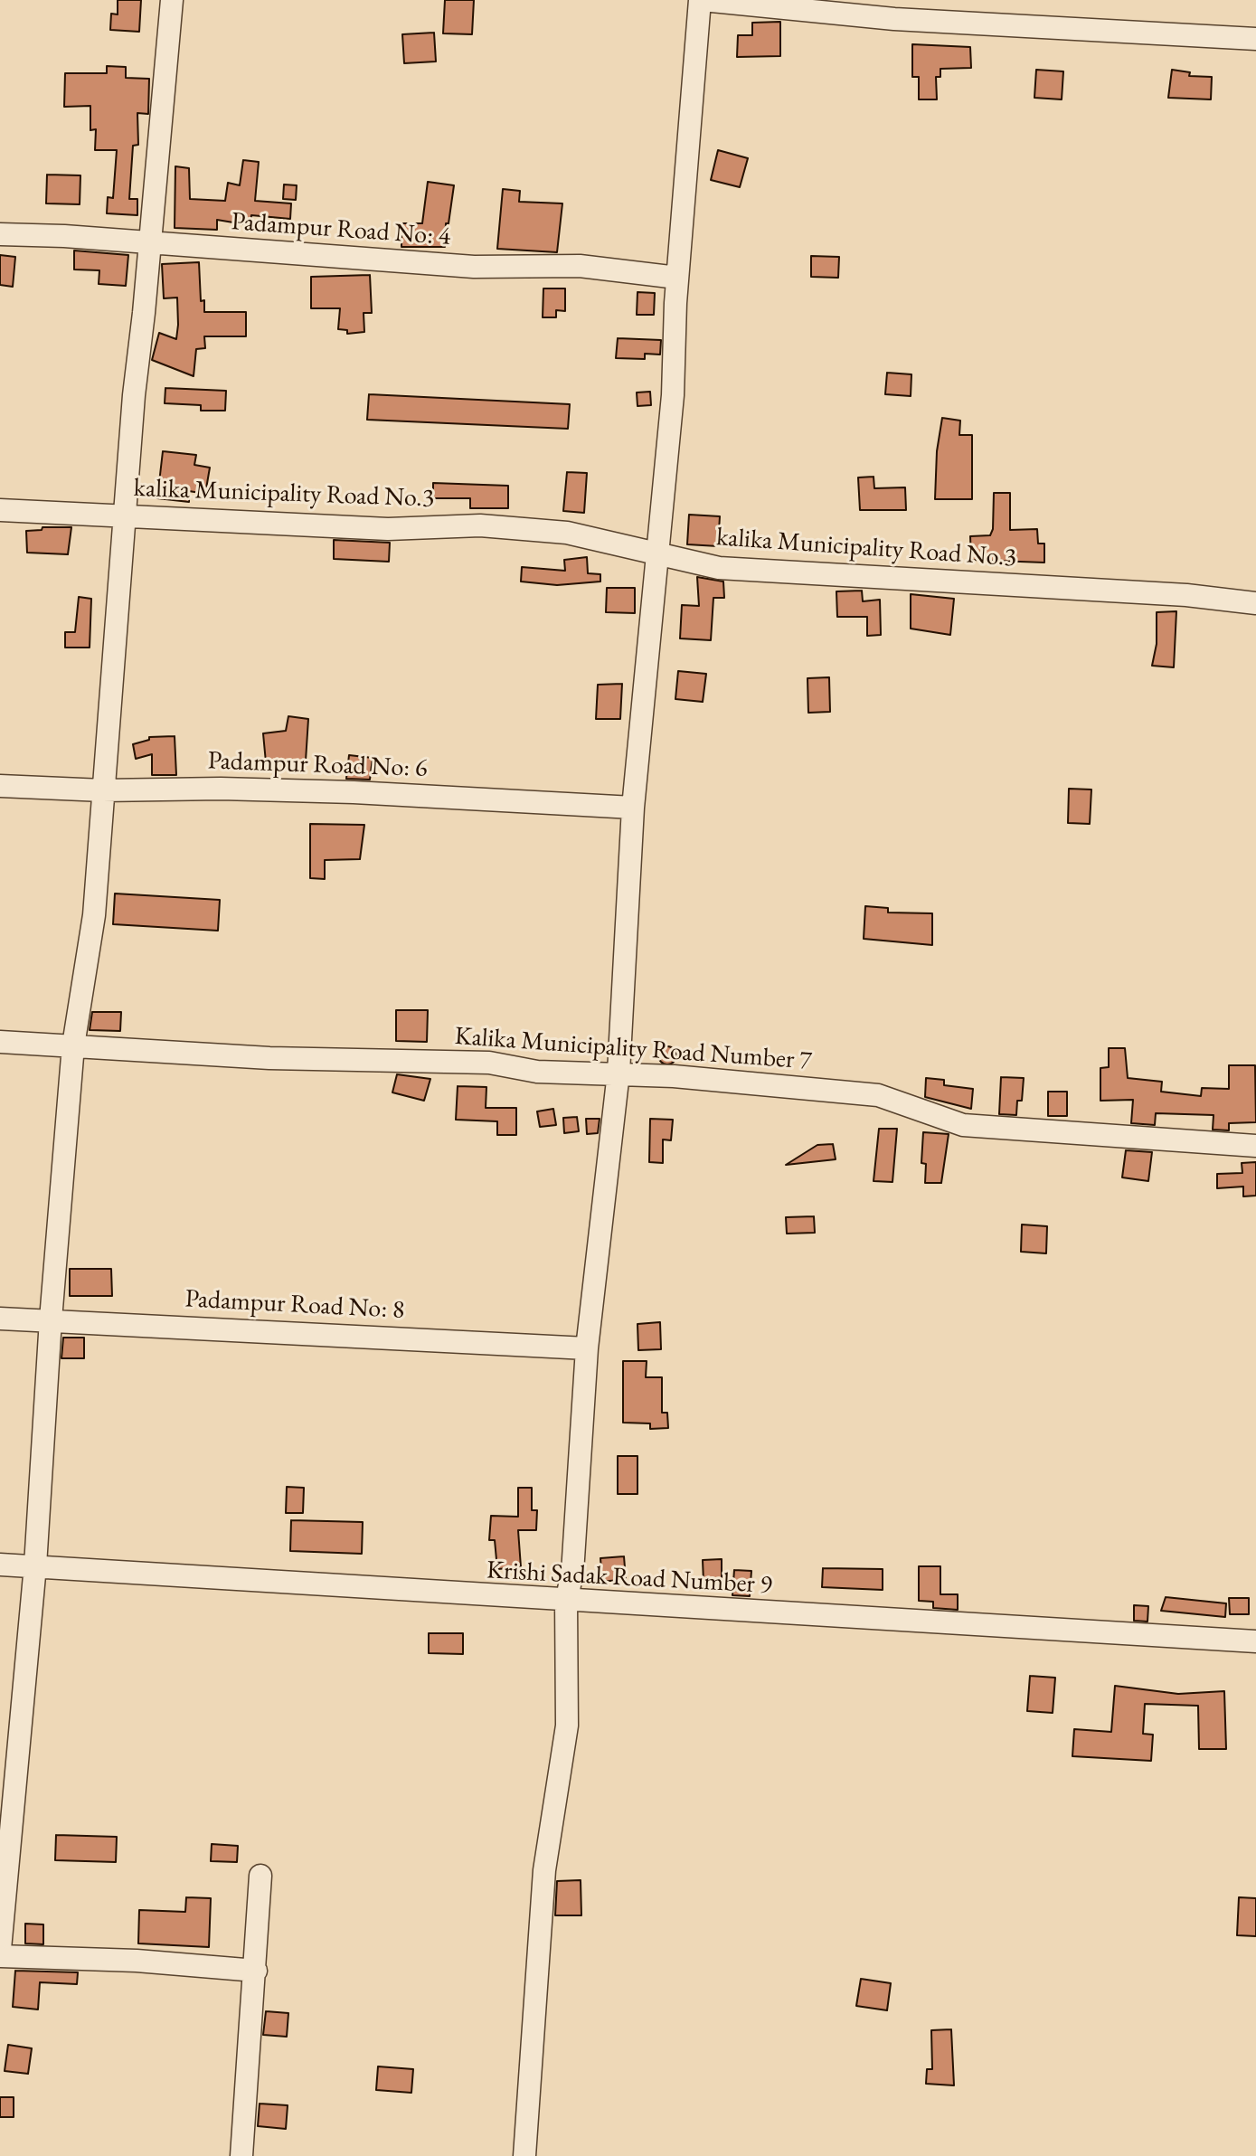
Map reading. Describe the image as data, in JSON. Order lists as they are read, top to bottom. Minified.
{"streets":{"street":["Padampur Road No: 4","kalika Municipality Road No.3","Padampur Road No: 6","Kalika Municipality Road Number 7","Padampur Road No: 8","Krishi Sadak Road Number 9"]}}
